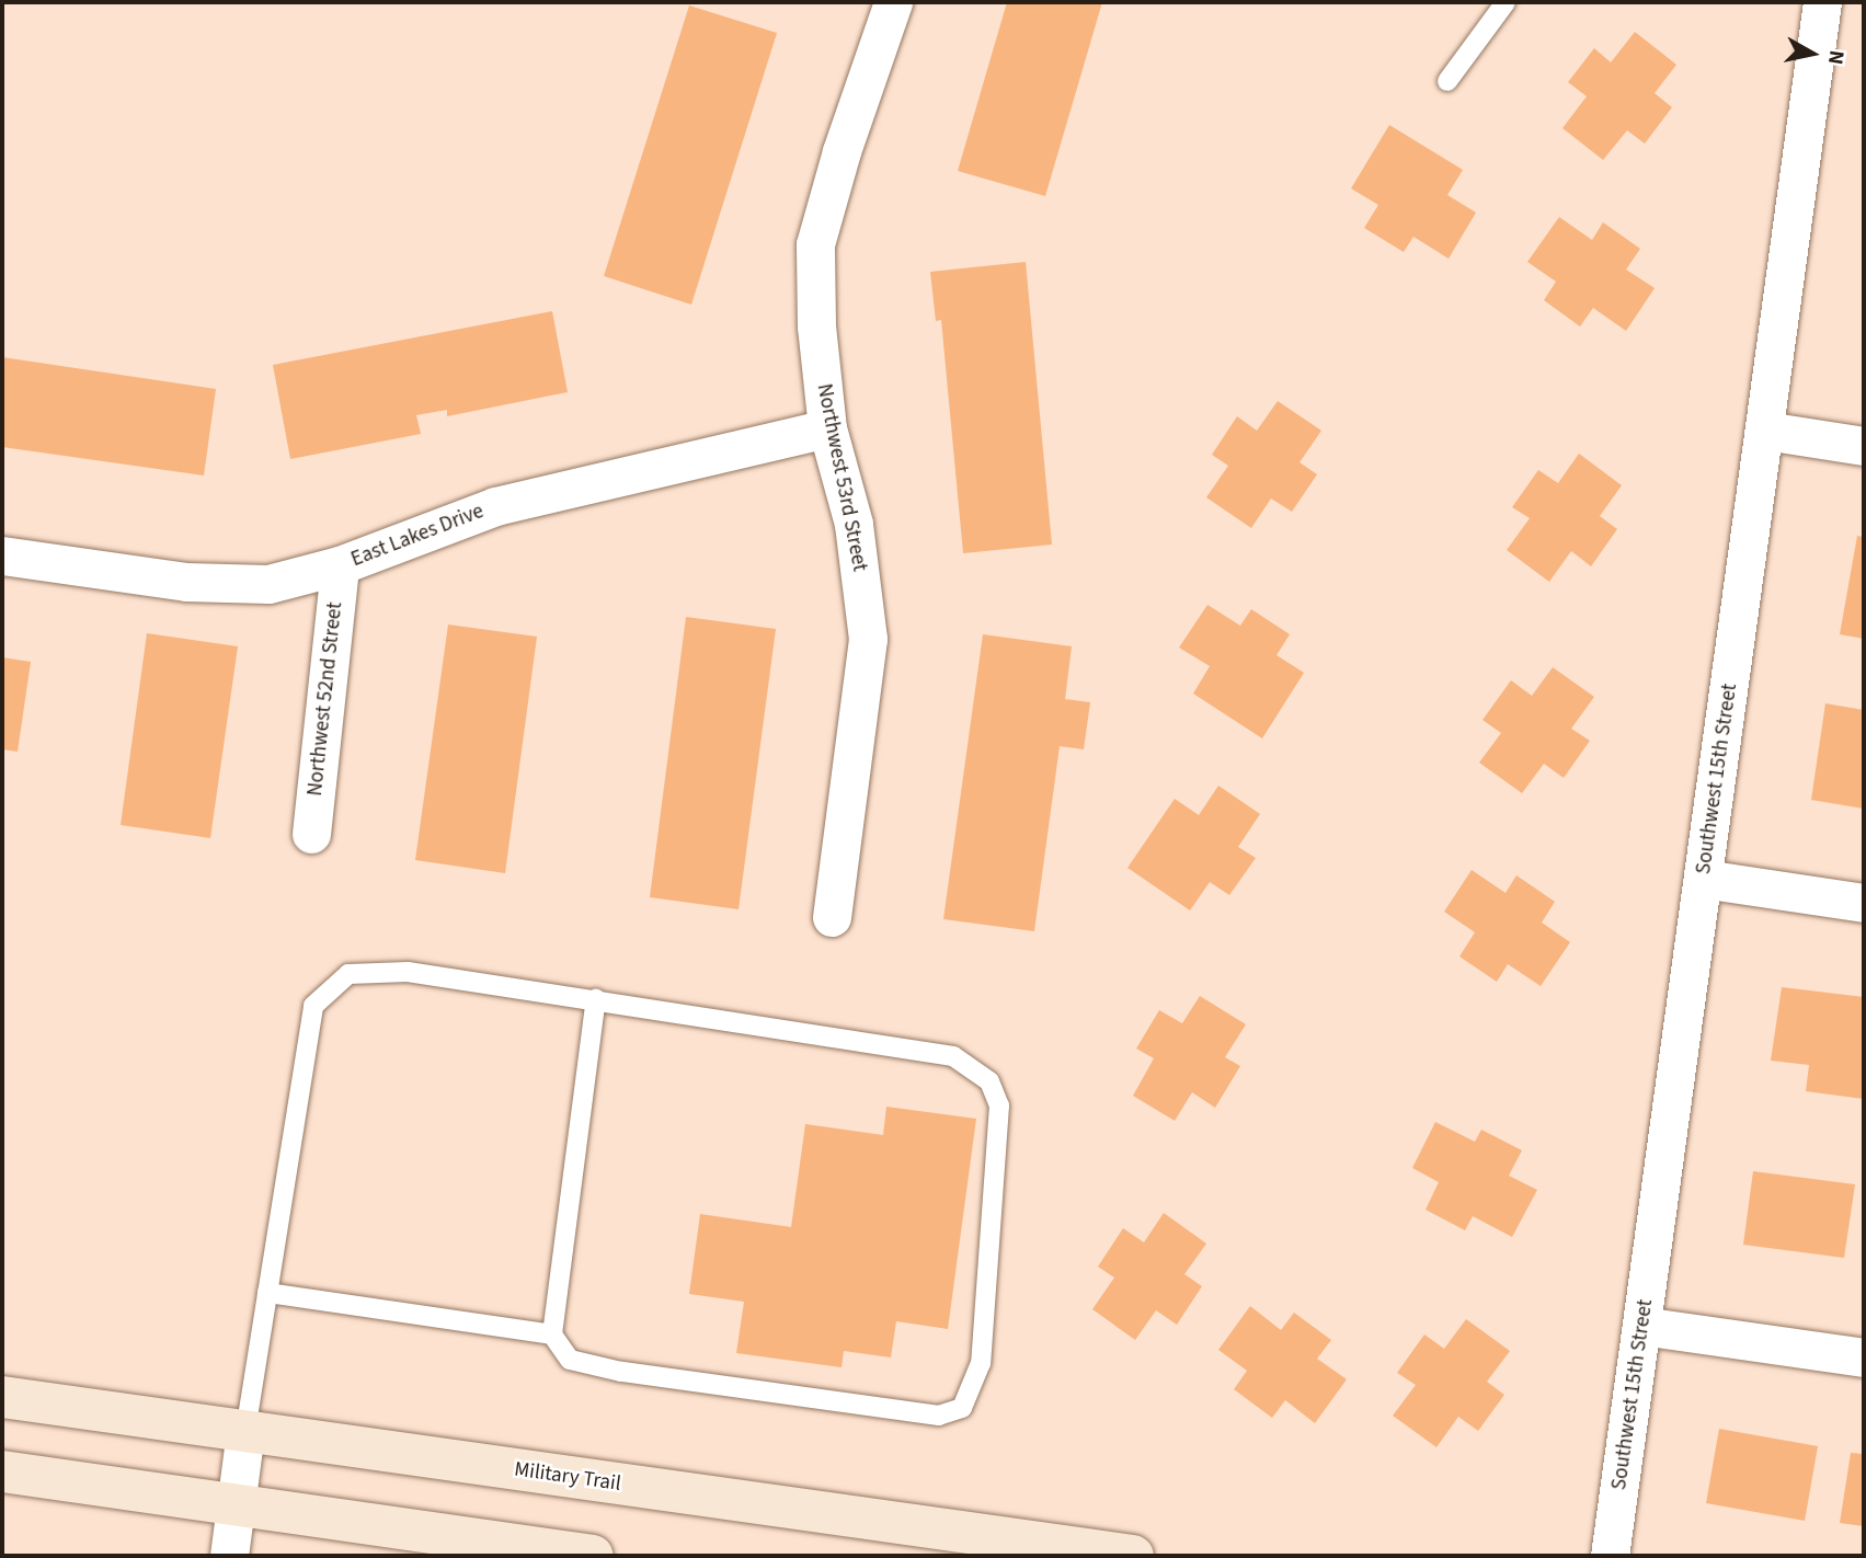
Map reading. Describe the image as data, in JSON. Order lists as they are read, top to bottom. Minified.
{"streets":{"street":["Northwest 53rd Street","East Lakes Drive","Northwest 52nd Street","Southwest 15th Street","Military Trail"]},"crossings":[["Northwest 53rd Street","East Lakes Drive"],["East Lakes Drive","Northwest 52nd Street"]],"north":"right"}
